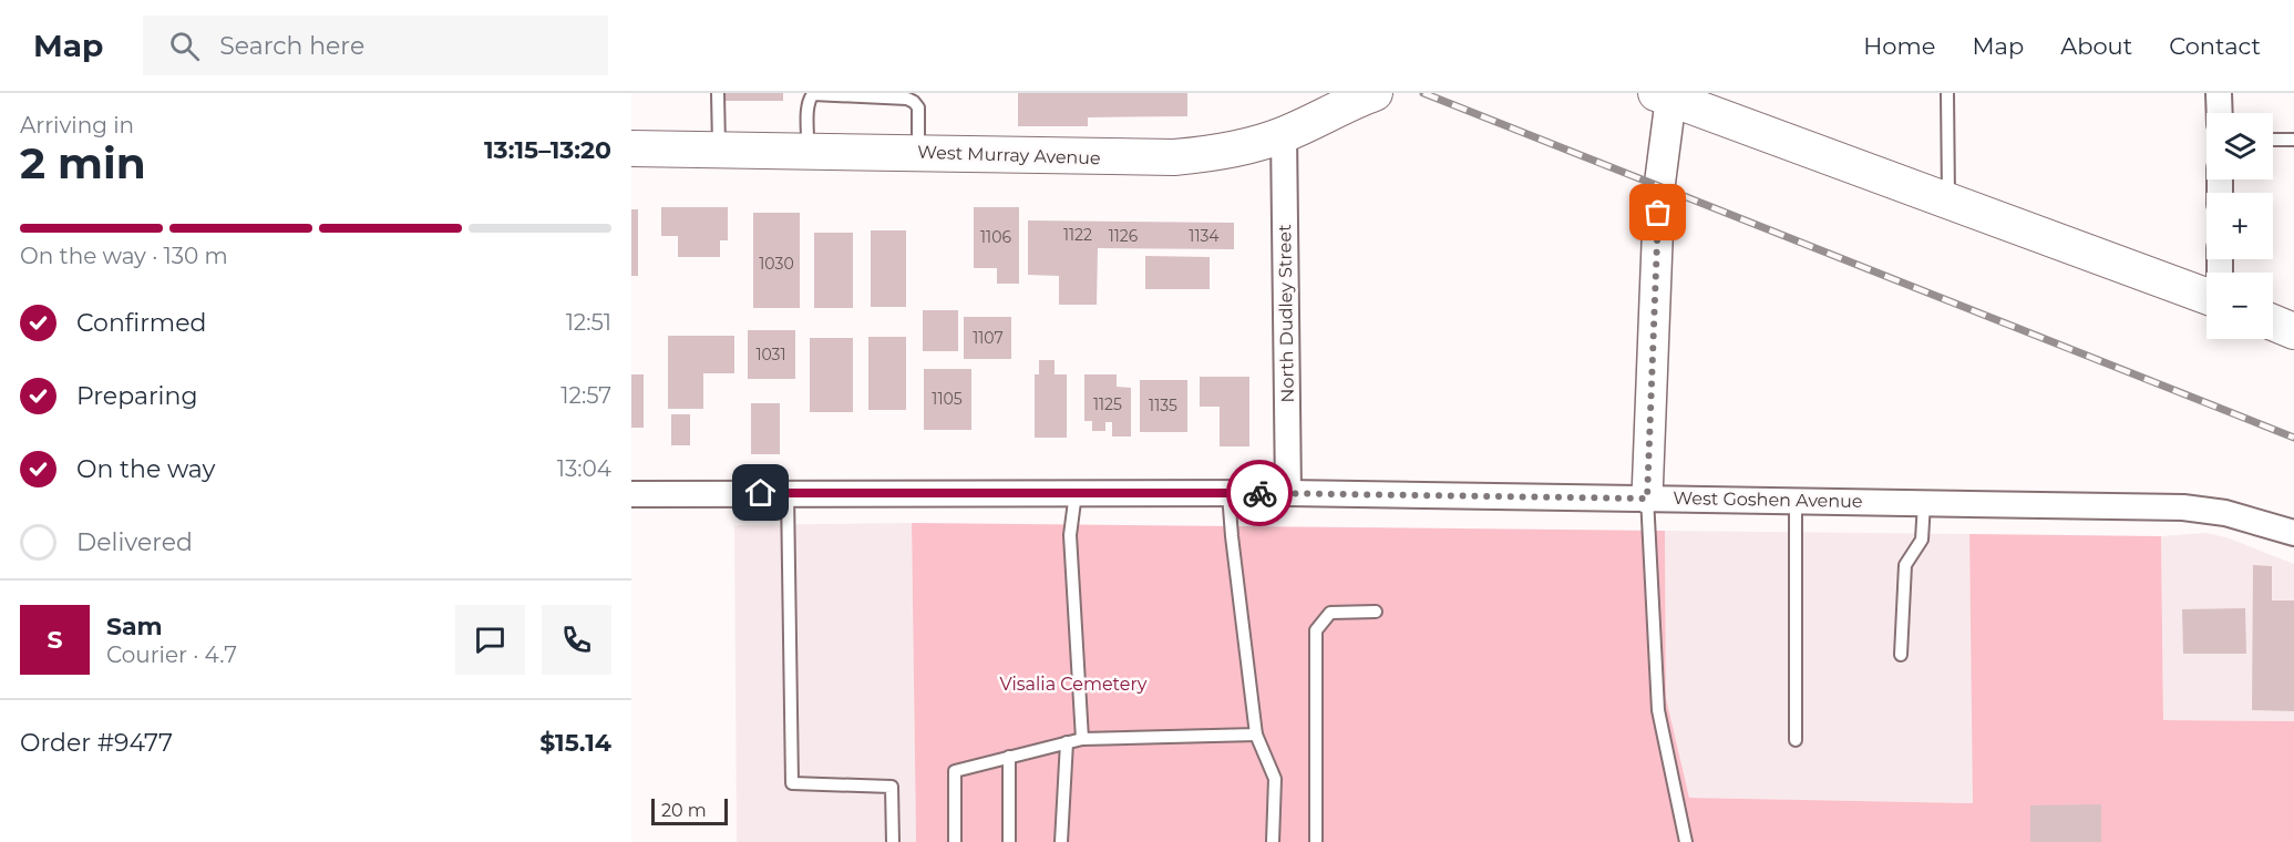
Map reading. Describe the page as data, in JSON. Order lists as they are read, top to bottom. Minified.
{"streets":{"main road":["West Murray Avenue"],"street":["North Dudley Street","West Goshen Avenue"]},"crossings":[["West Murray Avenue","North Dudley Street"],["North Dudley Street","West Goshen Avenue"]],"parks":["Visalia Cemetery"],"house_numbers":["1122","1126","1134","1106","1030","1107","1031","1105","1125","1135"],"scale_bar":"20 m","page":{"header":"Map","search":"Search here","nav":["Home","Map","About","Contact"],"heading":["2 min","Arriving in","13:15–13:20"],"panel":["Sam","Courier · 4.7","Order #9477","$15.14"],"map_buttons":["+","−"],"bar":"On the way · 130 m","list":[["Confirmed","12:51"],["Preparing","12:57"],["On the way","13:04"],"Delivered"],"round":"S","scale":"20 m"}}
